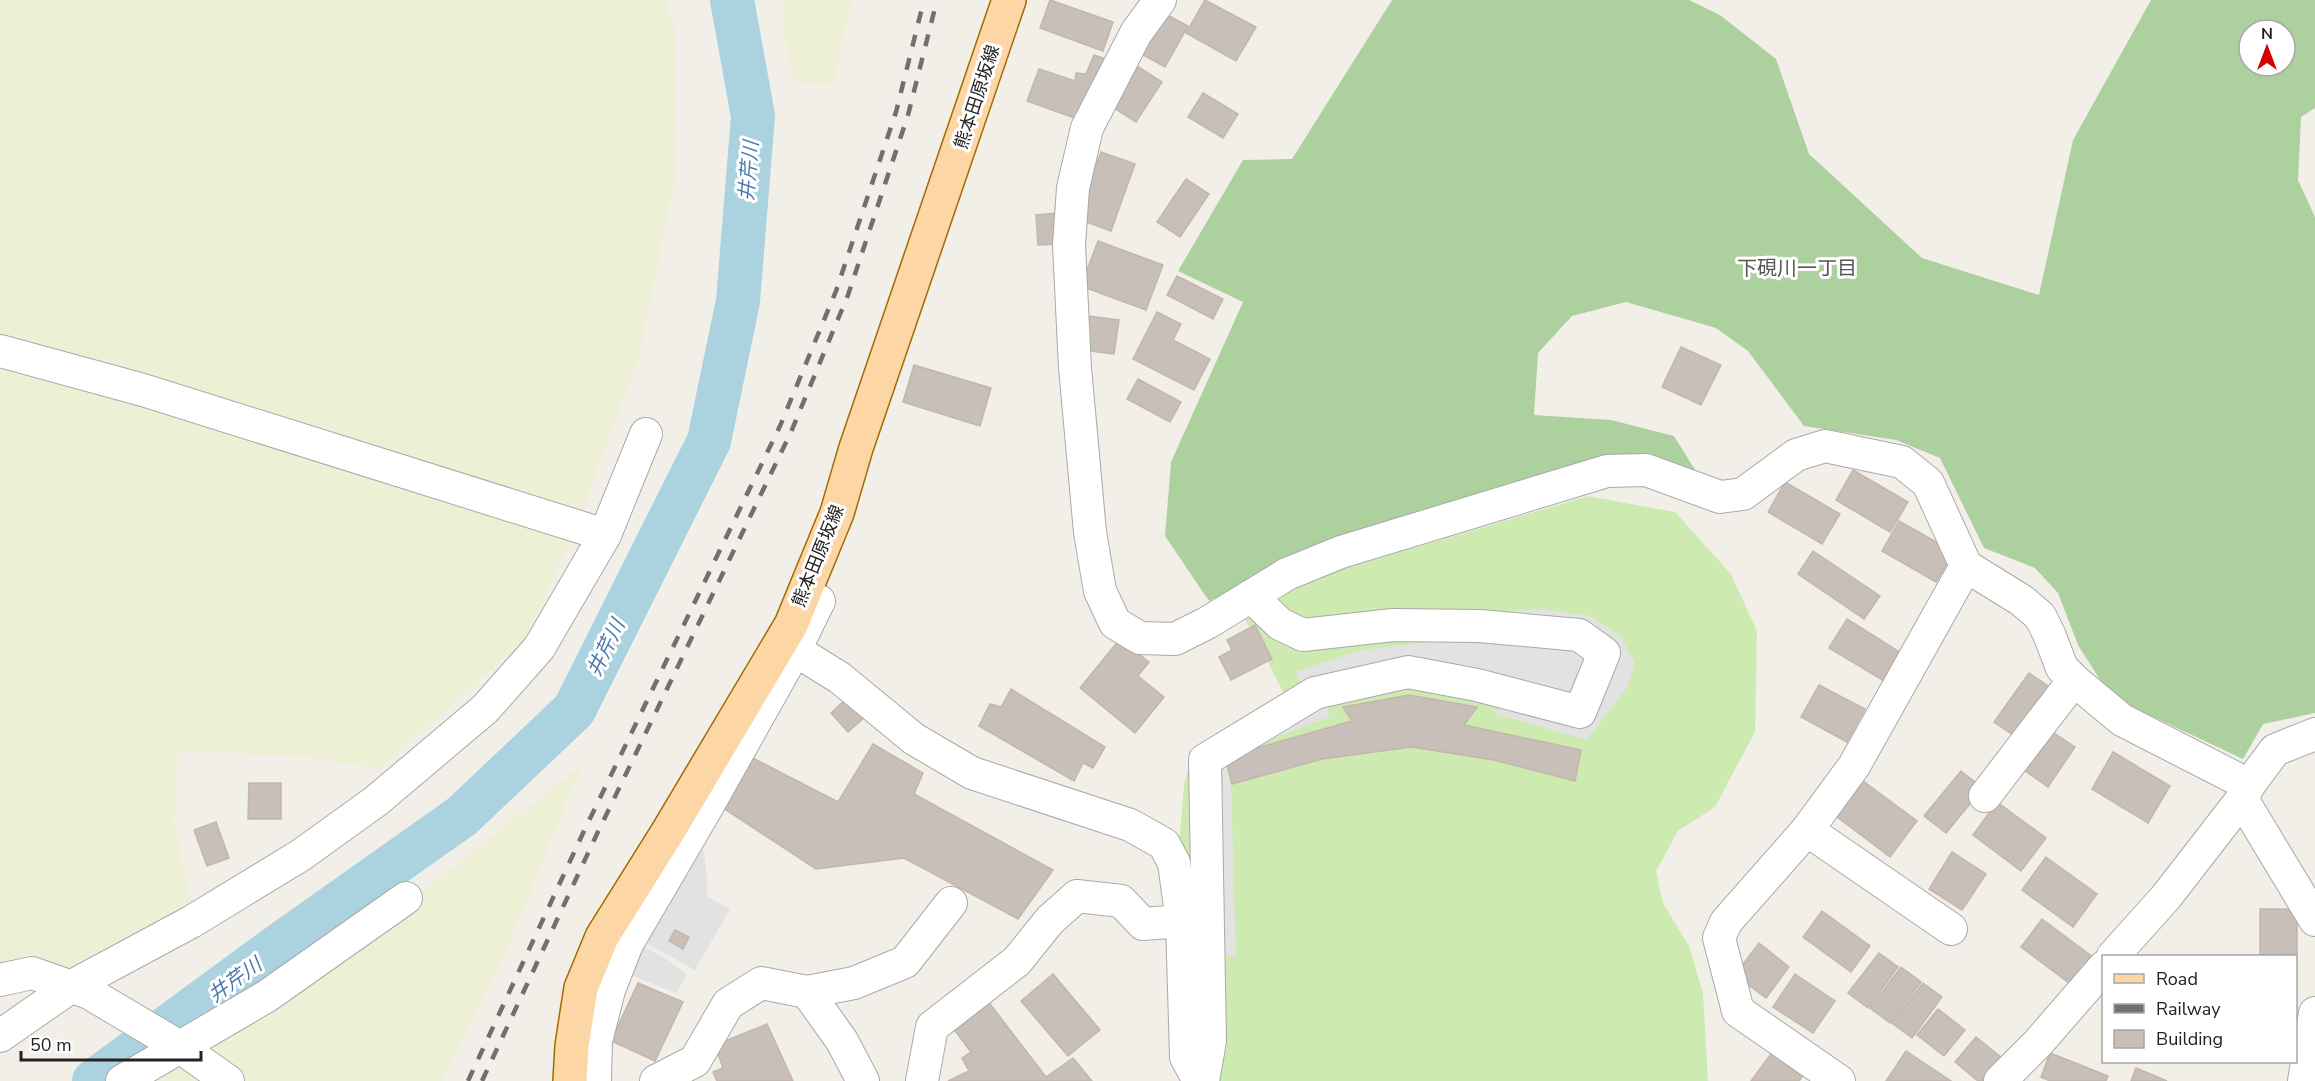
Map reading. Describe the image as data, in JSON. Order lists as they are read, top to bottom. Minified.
{"streets":{"main road":["熊本田原坂線"]},"districts":["下硯川一丁目"],"water":["井芹川"],"legend":["Road","Railway","Building"],"scale_bar":"50 m","north":"top"}
